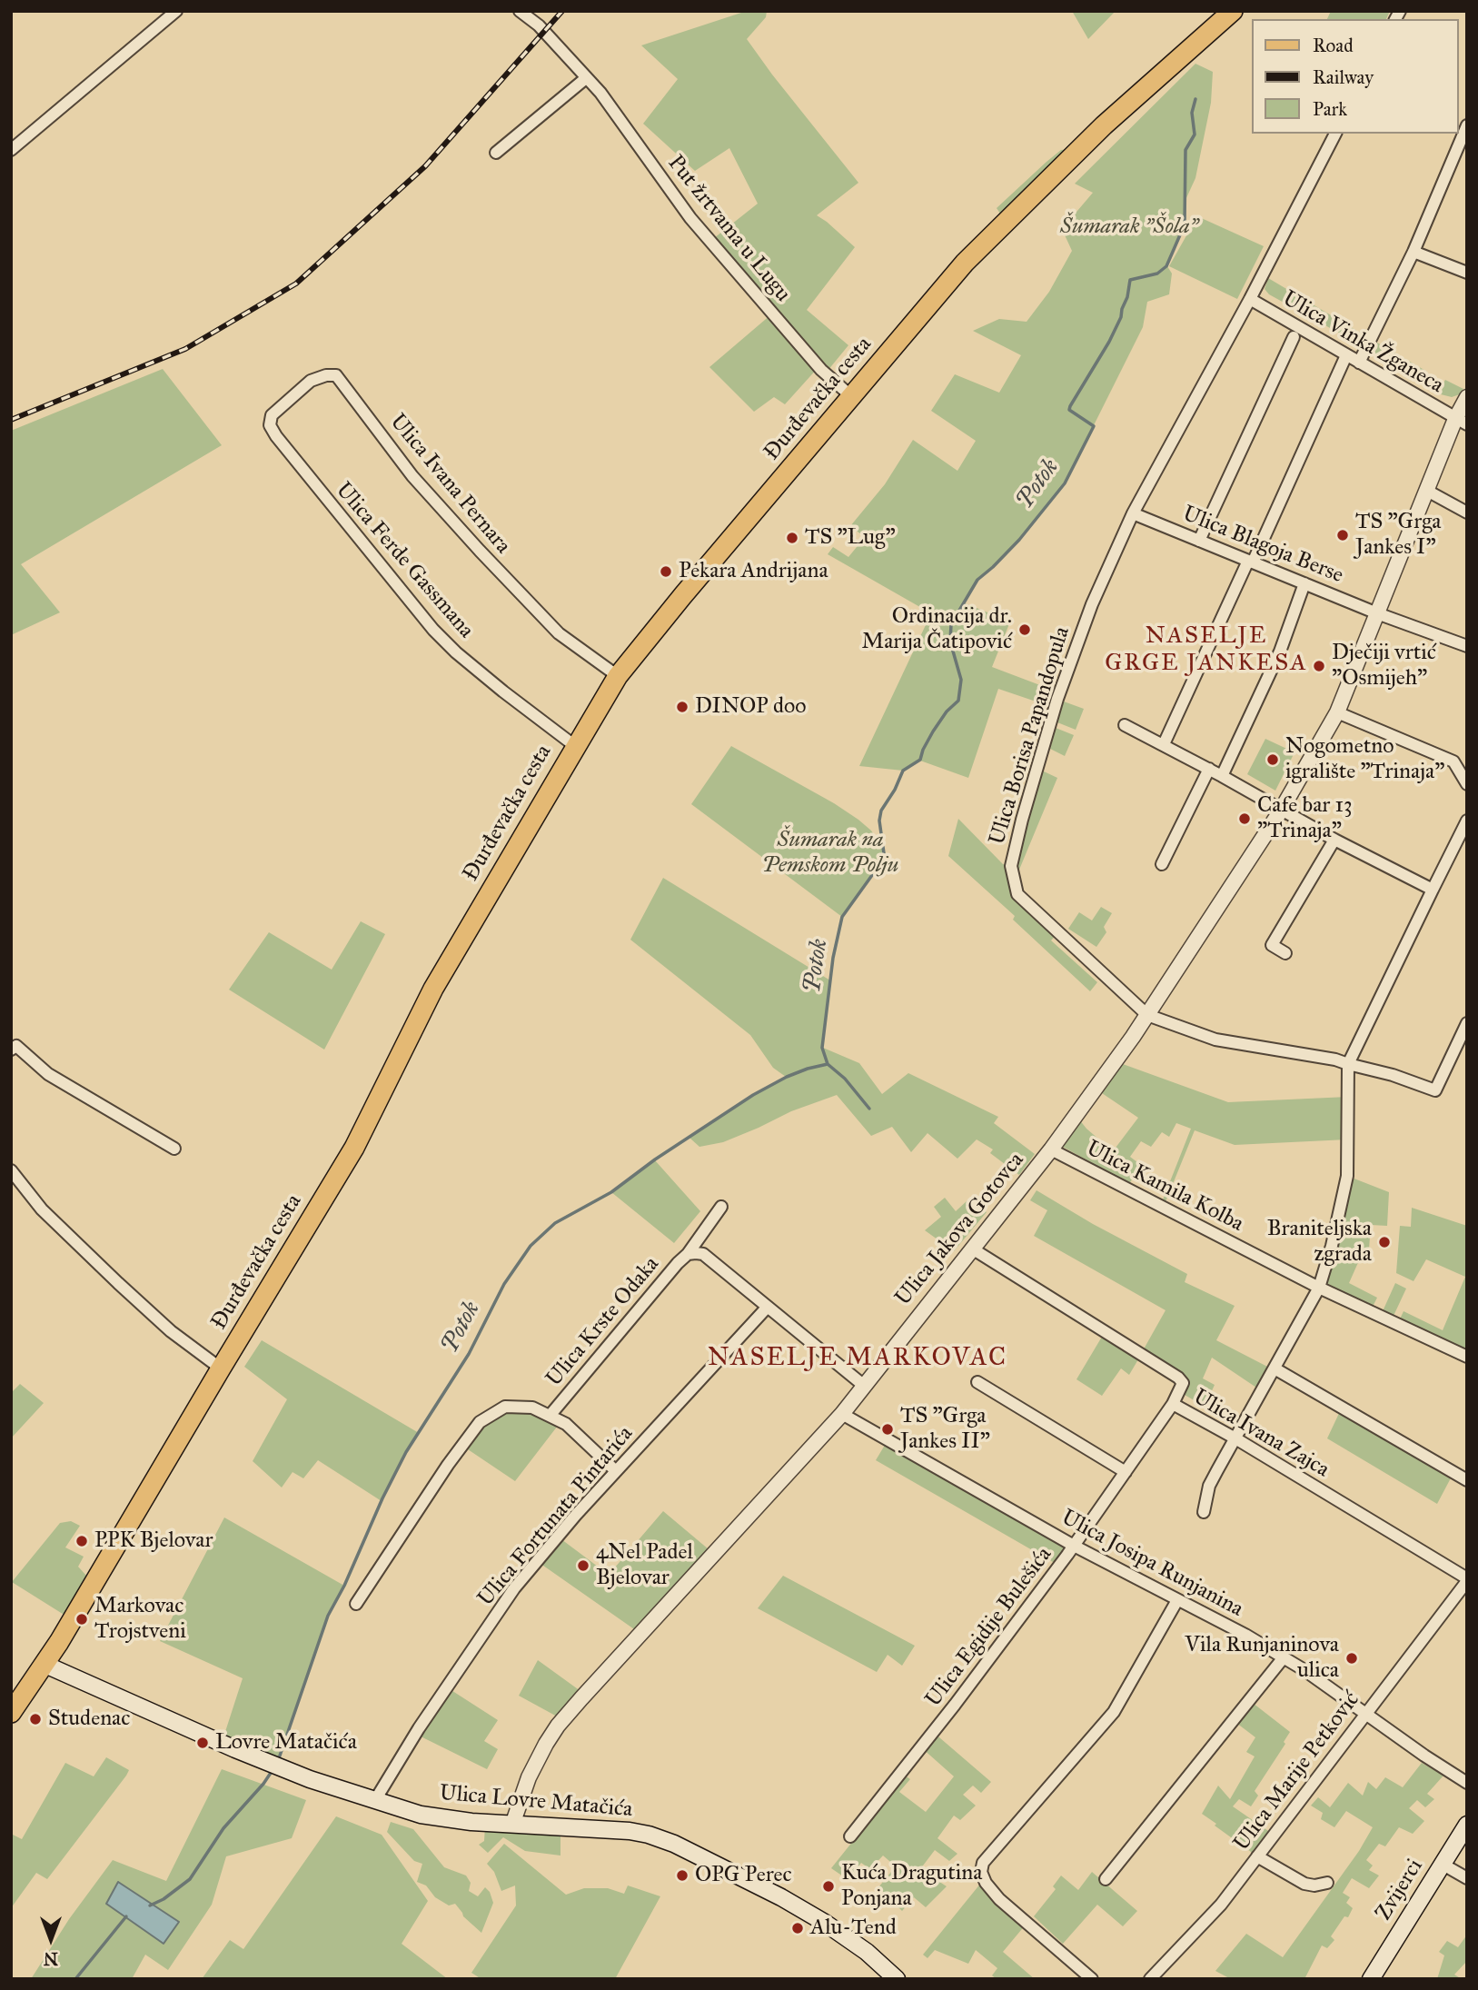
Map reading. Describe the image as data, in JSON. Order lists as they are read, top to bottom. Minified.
{"streets":{"main road":["Đurđevačka cesta","Ulica Lovre Matačića","Zvijerci"],"street":["Put žrtvama u Lugu","Ulica Vinka Žganeca","Ulica Ivana Pernara","Ulica Blagoja Berse","Ulica Ferde Gassmana","Ulica Borisa Papandopula","Ulica Kamila Kolba","Ulica Jakova Gotovca","Ulica Krste Odaka","Ulica Ivana Zajca","Ulica Fortunata Pintarića","Ulica Josipa Runjanina","Ulica Egidije Bulešića","Ulica Marije Petković"]},"crossings":[["Put žrtvama u Lugu","Đurđevačka cesta"],["Ulica Vinka Žganeca","Ulica Borisa Papandopula"],["Ulica Vinka Žganeca","Ulica Jakova Gotovca"],["Đurđevačka cesta","Ulica Ivana Pernara"],["Đurđevačka cesta","Ulica Ferde Gassmana"],["Đurđevačka cesta","Ulica Lovre Matačića"],["Ulica Ivana Pernara","Ulica Ferde Gassmana"],["Ulica Blagoja Berse","Ulica Borisa Papandopula"],["Ulica Blagoja Berse","Ulica Jakova Gotovca"],["Ulica Borisa Papandopula","Ulica Jakova Gotovca"],["Ulica Kamila Kolba","Ulica Jakova Gotovca"],["Ulica Jakova Gotovca","Ulica Ivana Zajca"],["Ulica Jakova Gotovca","Ulica Josipa Runjanina"],["Ulica Jakova Gotovca","Ulica Lovre Matačića"],["Ulica Krste Odaka","Ulica Fortunata Pintarića"],["Ulica Ivana Zajca","Ulica Egidije Bulešića"],["Ulica Ivana Zajca","Ulica Marije Petković"],["Ulica Fortunata Pintarića","Ulica Lovre Matačića"],["Ulica Josipa Runjanina","Ulica Egidije Bulešića"],["Ulica Josipa Runjanina","Ulica Marije Petković"]],"districts":["NASELJE GRGE JANKESA","NASELJE MARKOVAC"],"water":["Potok"],"parks":["Šumarak \"Šola\"","Šumarak na Pemskom Polju"],"places":["TS \"Grga Jankes I\"","TS \"Lug\"","Pekara Andrijana","Ordinacija dr. Marija Čatipović","Dječiji vrtić \"Osmijeh\"","DINOP doo","Nogometno igralište \"Trinaja\"","Cafe bar 13 \"Trinaja\"","Braniteljska zgrada","TS \"Grga Jankes II\"","PPK Bjelovar","4Nel Padel Bjelovar","Markovac Trojstveni","Vila Runjaninova ulica","Studenac","Lovre Matačića","OPG Perec","Kuća Dragutina Ponjana","Alu-Tend"],"legend":["Road","Railway","Park"],"north":"bottom"}
